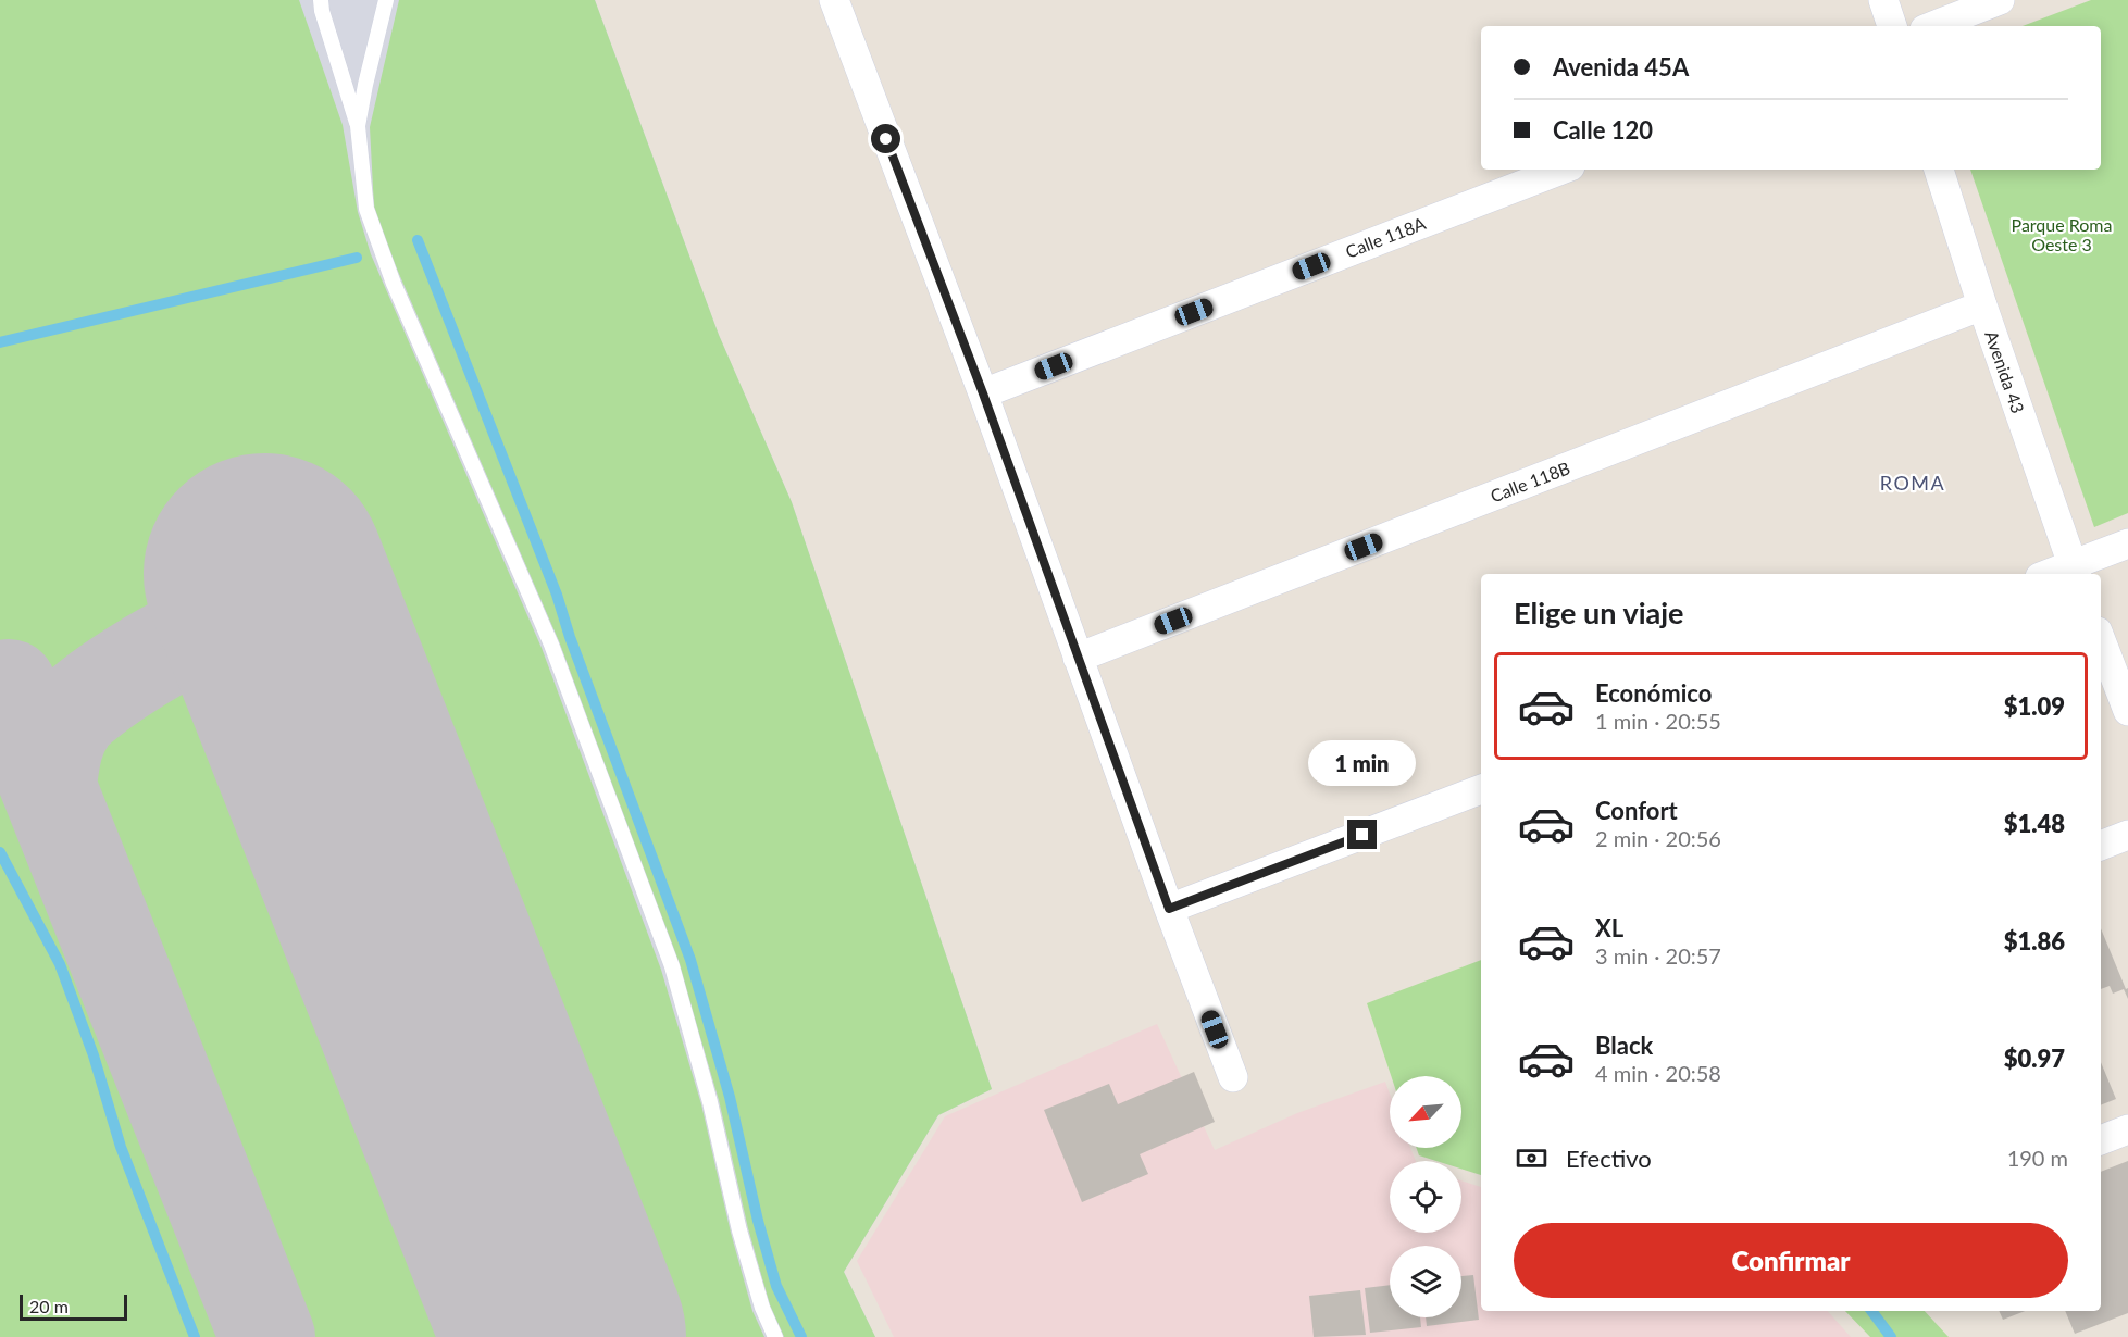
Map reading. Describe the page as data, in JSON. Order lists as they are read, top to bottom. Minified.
{"streets":{"street":["Calle 118A","Avenida 43","Calle 118B"]},"crossings":[["Avenida 43","Calle 118B"]],"districts":["ROMA"],"parks":["Parque Roma Oeste 3"],"scale_bar":"20 m","north":"bottom left","page":{"banner":["Avenida 45A","Calle 120"],"heading":"Elige un viaje","list":[{"name":"Económico","note":"1 min · 20:55","value":"$1.09"},{"name":"Confort","note":"2 min · 20:56","value":"$1.48"},{"name":"XL","note":"3 min · 20:57","value":"$1.86"},{"name":"Black","note":"4 min · 20:58","value":"$0.97"}],"bubble":"1 min","pay":["Efectivo","190 m"],"buttons":"Confirmar","scale":"20 m"}}
